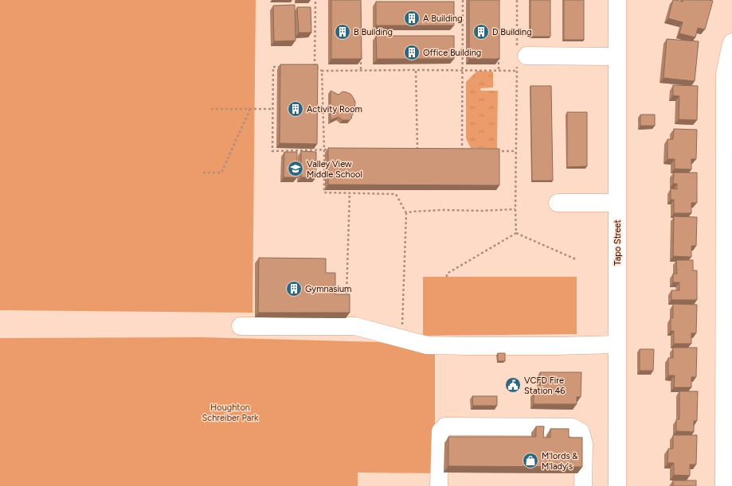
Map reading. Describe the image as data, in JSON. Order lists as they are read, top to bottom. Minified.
{"streets":{"street":["Tapo Street"]},"parks":["Houghton Schreiber Park"],"places":{"building":["A Building","B Building","D Building","Office Building","Activity Room","Gymnasium"],"school or university":["Valley View Middle School"],"public building":["VCFD Fire Station 46"],"shop":["M'lords & M'lady's"]}}
